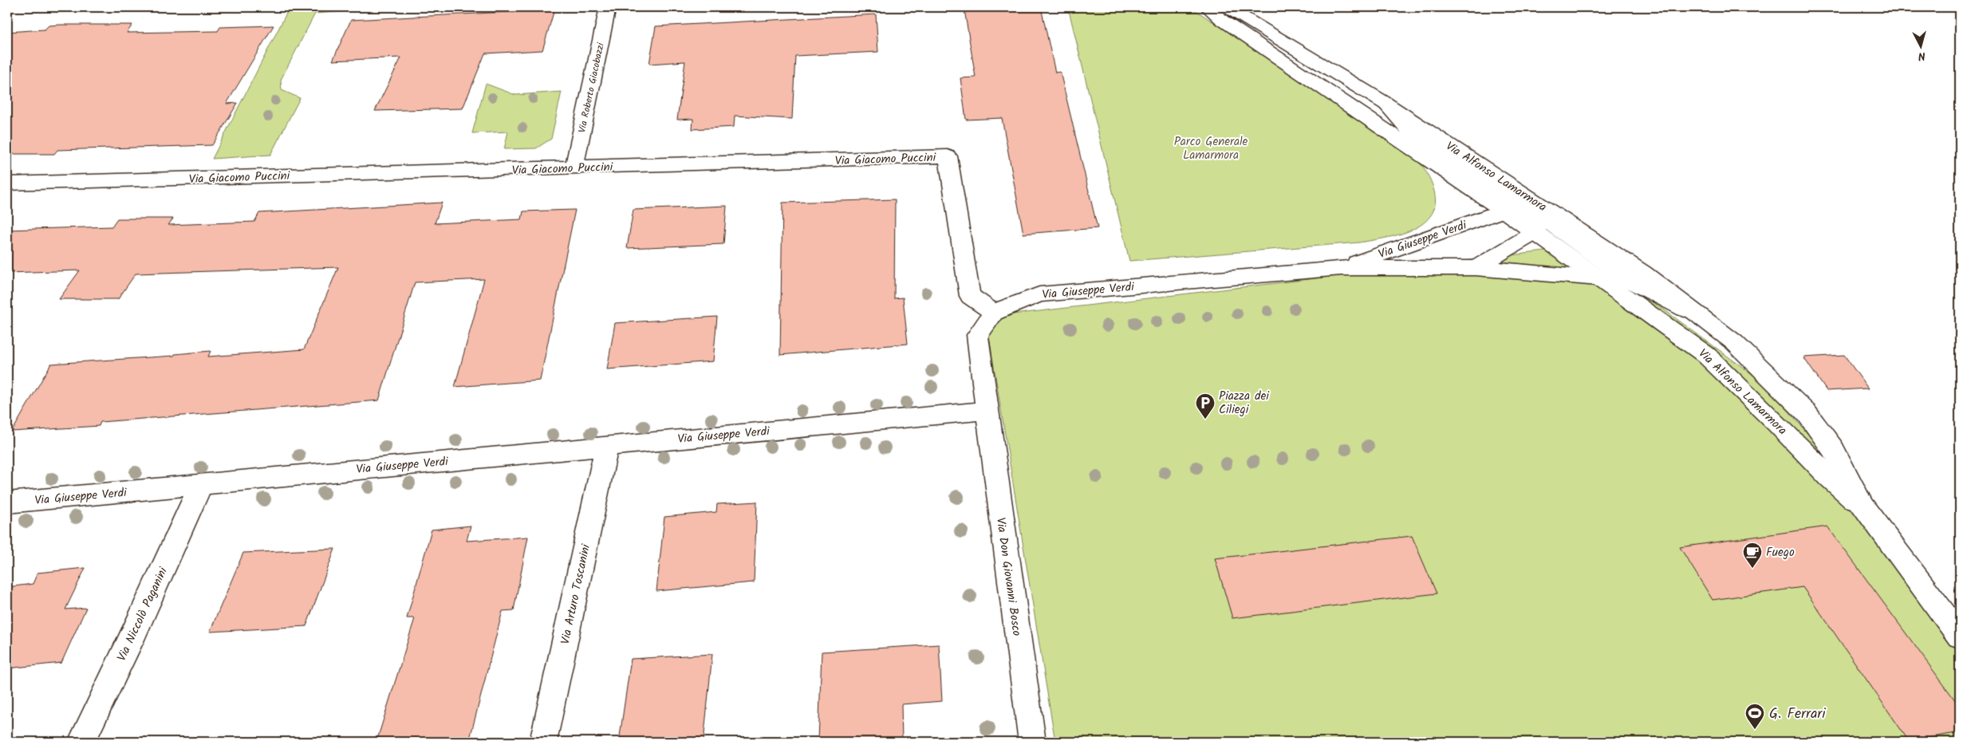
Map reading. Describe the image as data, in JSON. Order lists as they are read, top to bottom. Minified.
{"streets":{"street":["Via Roberto Giacobazzi","Via Giacomo Puccini","Via Alfonso Lamarmora","Via Giuseppe Verdi","Via Don Giovanni Bosco","Via Arturo Toscanini","Via Niccolò Paganini"]},"crossings":[["Via Roberto Giacobazzi","Via Giacomo Puccini"],["Via Giacomo Puccini","Via Giuseppe Verdi"],["Via Alfonso Lamarmora","Via Giuseppe Verdi"],["Via Giuseppe Verdi","Via Don Giovanni Bosco"],["Via Giuseppe Verdi","Via Arturo Toscanini"],["Via Giuseppe Verdi","Via Niccolò Paganini"]],"parks":["Parco Generale Lamarmora"],"places":{"parking":["Piazza dei Ciliegi"],"cafe":["Fuego"],"sports":["G. Ferrari"]},"north":"bottom"}
